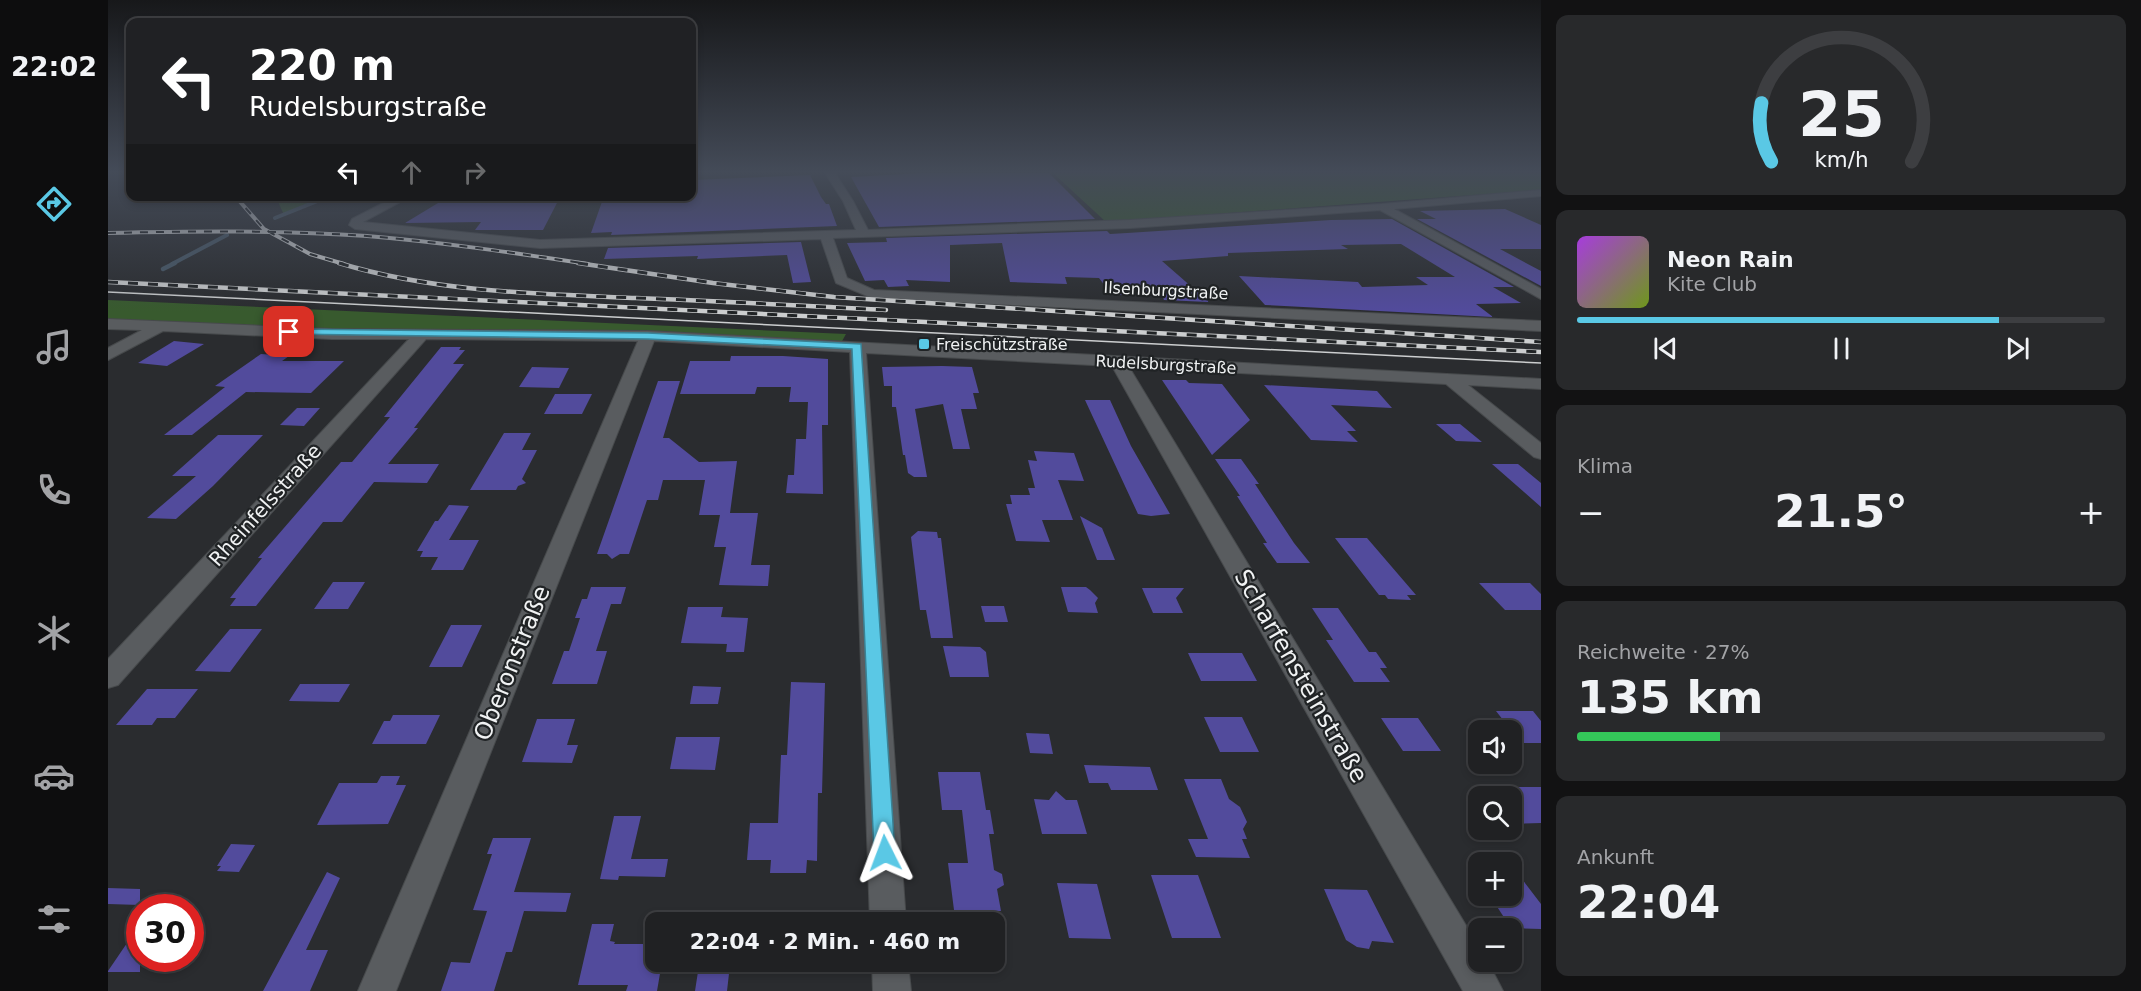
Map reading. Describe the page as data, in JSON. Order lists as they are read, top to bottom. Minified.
{"streets":{"street":["Ilsenburgstraße","Rudelsburgstraße","Rheinfelsstraße","Oberonstraße","Scharfensteinstraße"]},"crossings":[["Rudelsburgstraße","Rheinfelsstraße"],["Rudelsburgstraße","Oberonstraße"],["Rudelsburgstraße","Scharfensteinstraße"]],"places":{"transit":["Freischützstraße"]},"page":{"tabs":"22:02","turn":["220 m","Rudelsburgstraße"],"song":["Neon Rain","Kite Club"],"tile":["Klima",["Reichweite · 27%","135 km"],["Ankunft","22:04"]],"heat":["−","21.5°","+"],"map_buttons":["+","−"],"limit":"30","trip":"22:04 · 2 Min. · 460 m","gauge":["25","km/h"]}}
